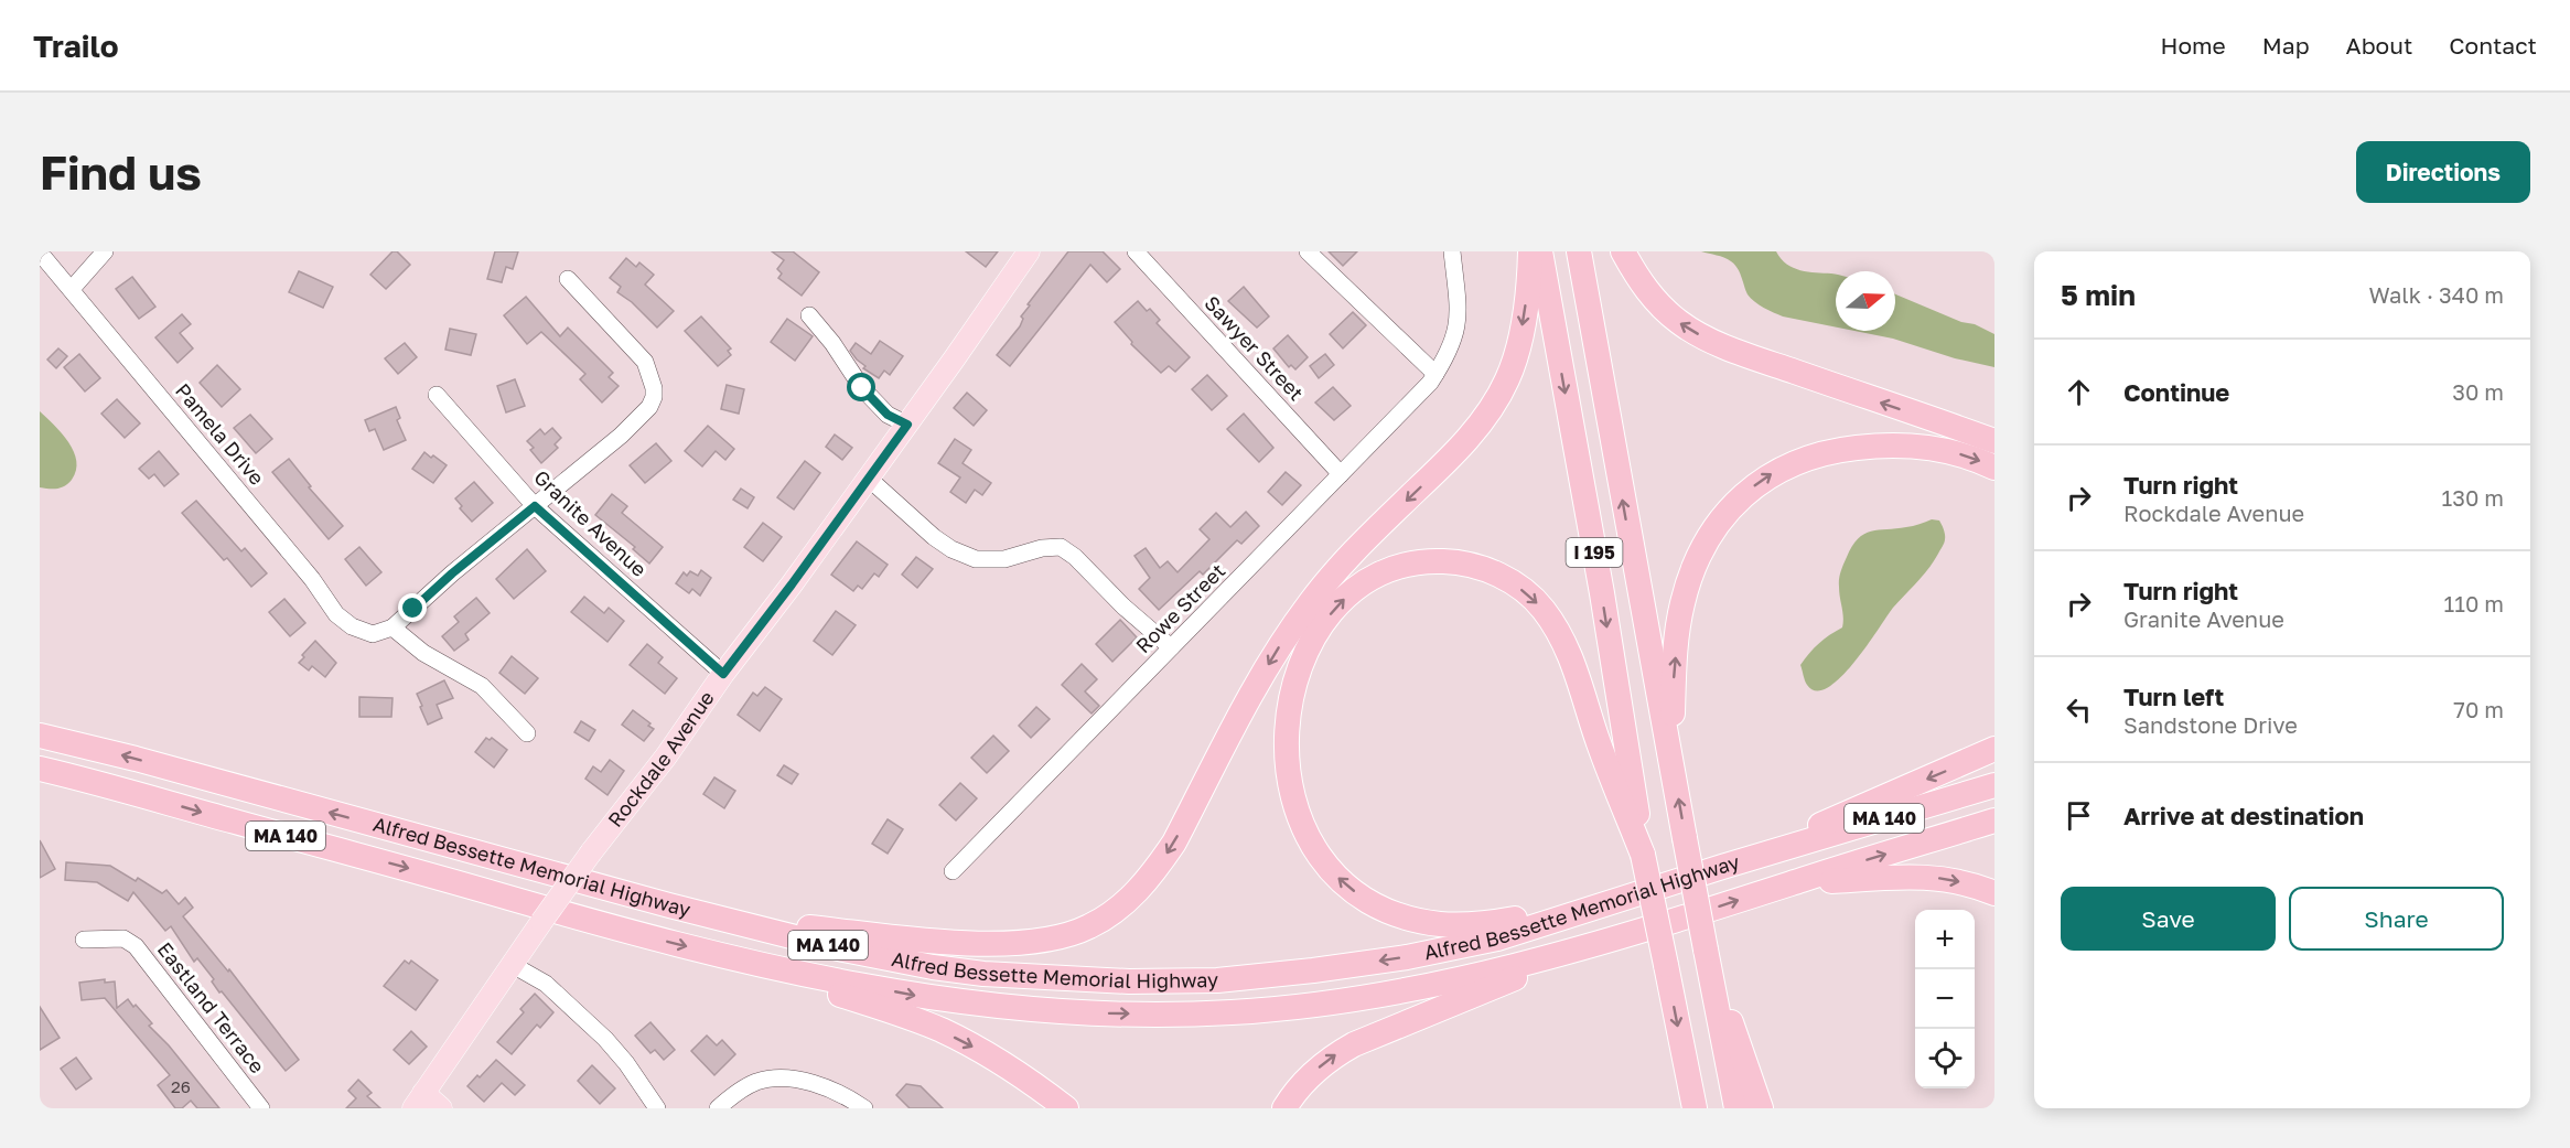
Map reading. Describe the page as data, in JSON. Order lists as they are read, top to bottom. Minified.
{"streets":{"highway":["I 195","MA 140","Alfred Bessette Memorial Highway"],"main road":["Rockdale Avenue"],"street":["Sawyer Street","Pamela Drive","Granite Avenue","Rowe Street","Eastland Terrace"]},"crossings":[["Sawyer Street","Rowe Street"],["Granite Avenue","Rockdale Avenue"]],"house_numbers":["26"],"north":"right","page":{"header":"Trailo","nav":["Home","Map","About","Contact"],"buttons":["Directions",["Save","Share"]],"title":"Find us","heading":["5 min","Walk · 340 m"],"list":[["Continue","30 m"],["Turn right","Rockdale Avenue","130 m"],["Turn right","Granite Avenue","110 m"],["Turn left","Sandstone Drive","70 m"],"Arrive at destination"],"map_buttons":["+","−"]}}
